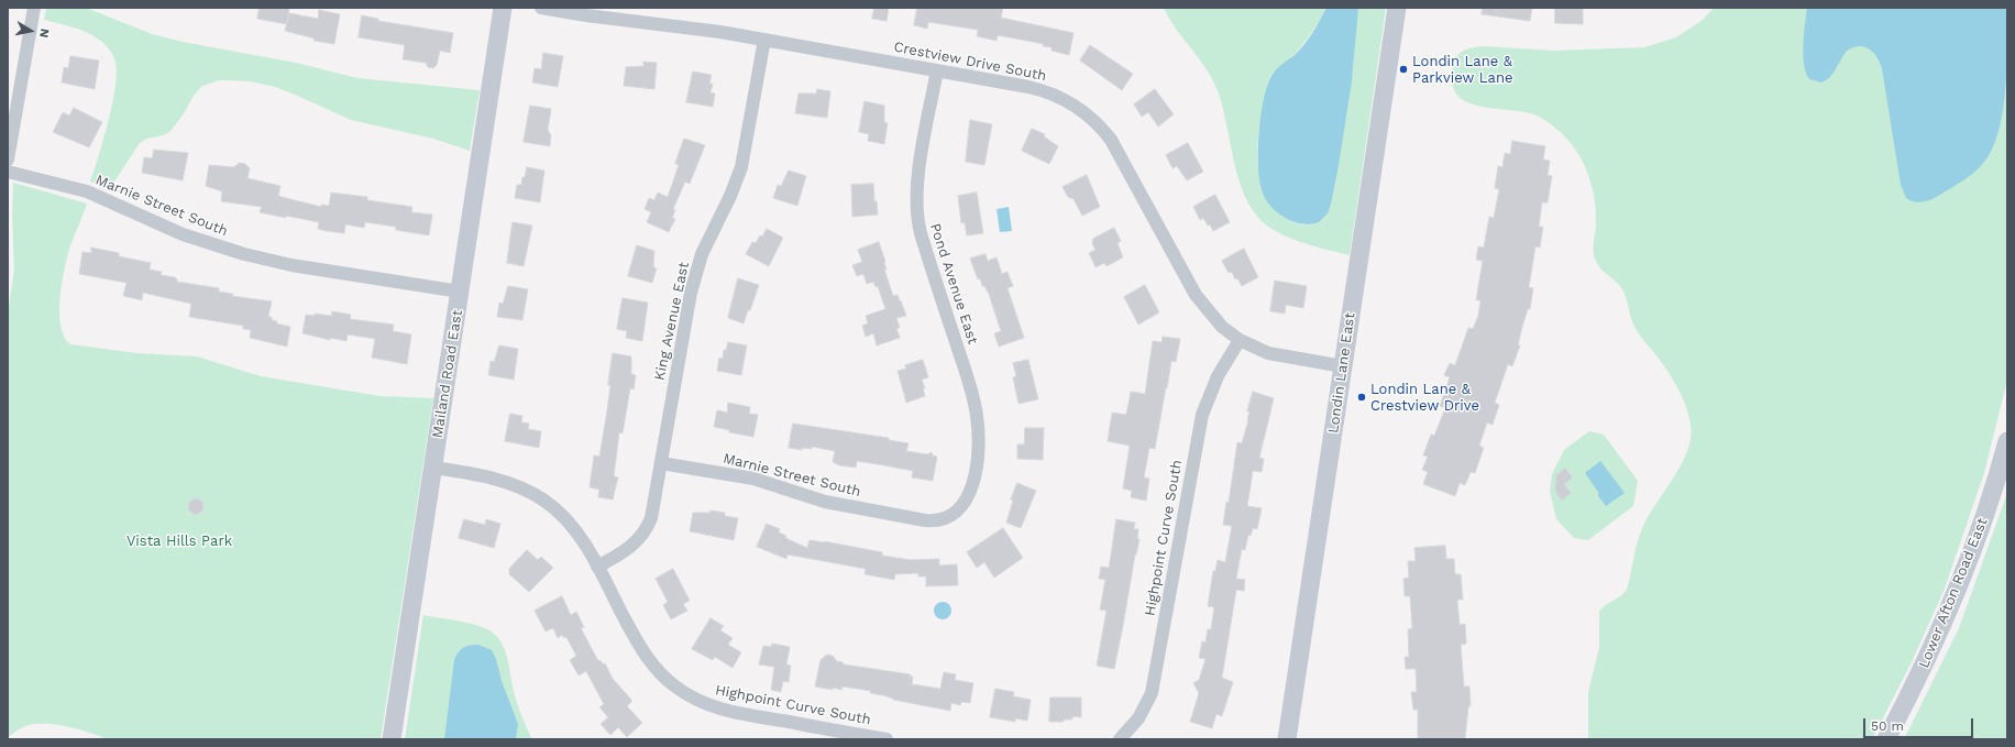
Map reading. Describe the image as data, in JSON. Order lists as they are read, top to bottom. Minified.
{"streets":{"street":["Crestview Drive South","Marnie Street South","Pond Avenue East","King Avenue East","Londin Lane East","Mailand Road East","Highpoint Curve South","Lower Afton Road East"]},"crossings":[["Crestview Drive South","Pond Avenue East"],["Crestview Drive South","King Avenue East"],["Crestview Drive South","Londin Lane East"],["Crestview Drive South","Highpoint Curve South"],["Marnie Street South","Pond Avenue East"],["Marnie Street South","King Avenue East"],["Marnie Street South","Mailand Road East"],["King Avenue East","Highpoint Curve South"],["Mailand Road East","Highpoint Curve South"]],"parks":["Vista Hills Park"],"places":["Londin Lane & Parkview Lane","Londin Lane & Crestview Drive"],"scale_bar":"50 m","north":"right"}
